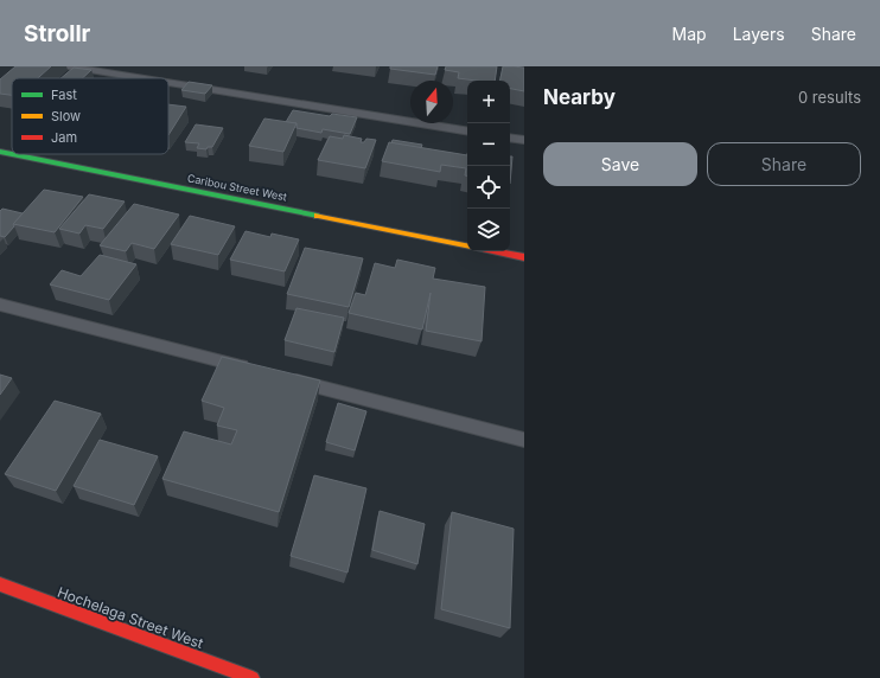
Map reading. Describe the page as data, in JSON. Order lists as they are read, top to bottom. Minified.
{"streets":{"street":["Caribou Street West","Hochelaga Street West"]},"legend":["Fast","Slow","Jam"],"north":"top","page":{"header":"Strollr","nav":["Map","Layers","Share"],"heading":["Nearby","0 results"],"map_buttons":["+","−"],"buttons":["Save","Share"]}}
